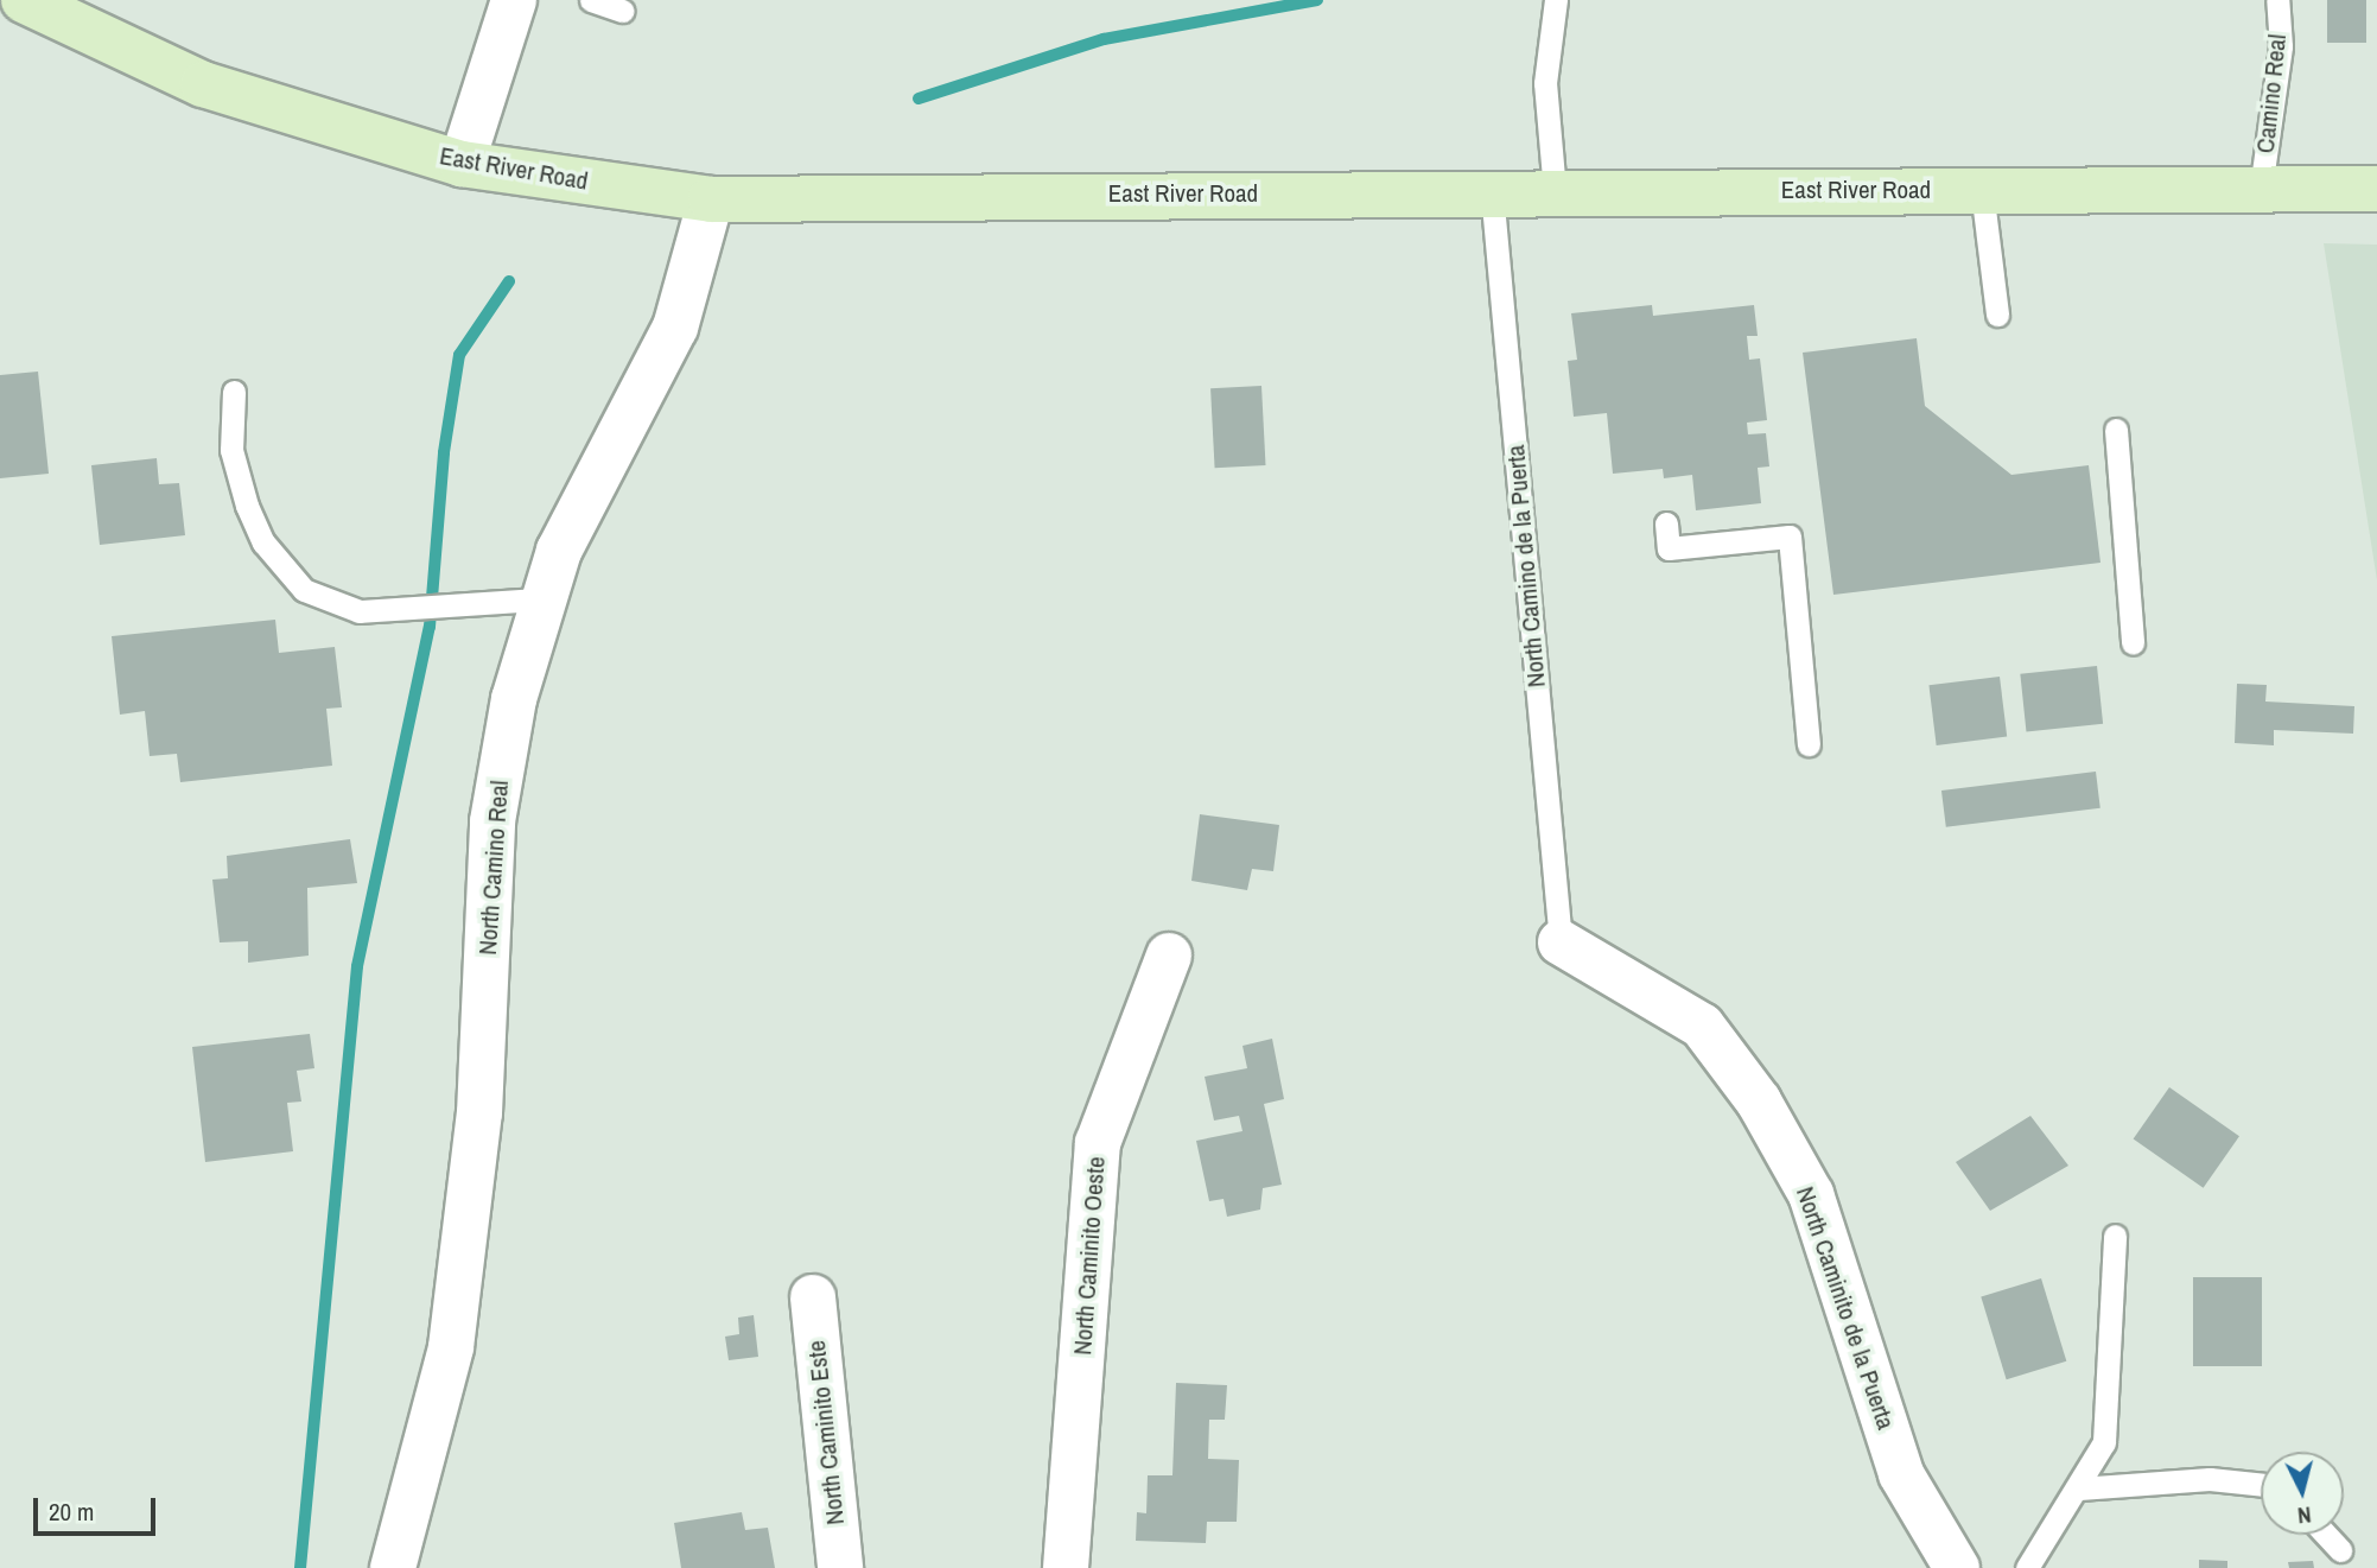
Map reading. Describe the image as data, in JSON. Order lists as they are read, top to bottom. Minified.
{"streets":{"main road":["East River Road"],"street":["North Camino Real","North Caminito Oeste","North Caminito de la Puerta","North Caminito Este"],"lane":["Camino Real","North Camino de la Puerta"]},"crossings":[["Camino Real","East River Road"],["East River Road","North Camino de la Puerta"],["East River Road","North Camino Real"],["North Camino de la Puerta","North Caminito de la Puerta"]],"scale_bar":"20 m","north":"bottom"}
